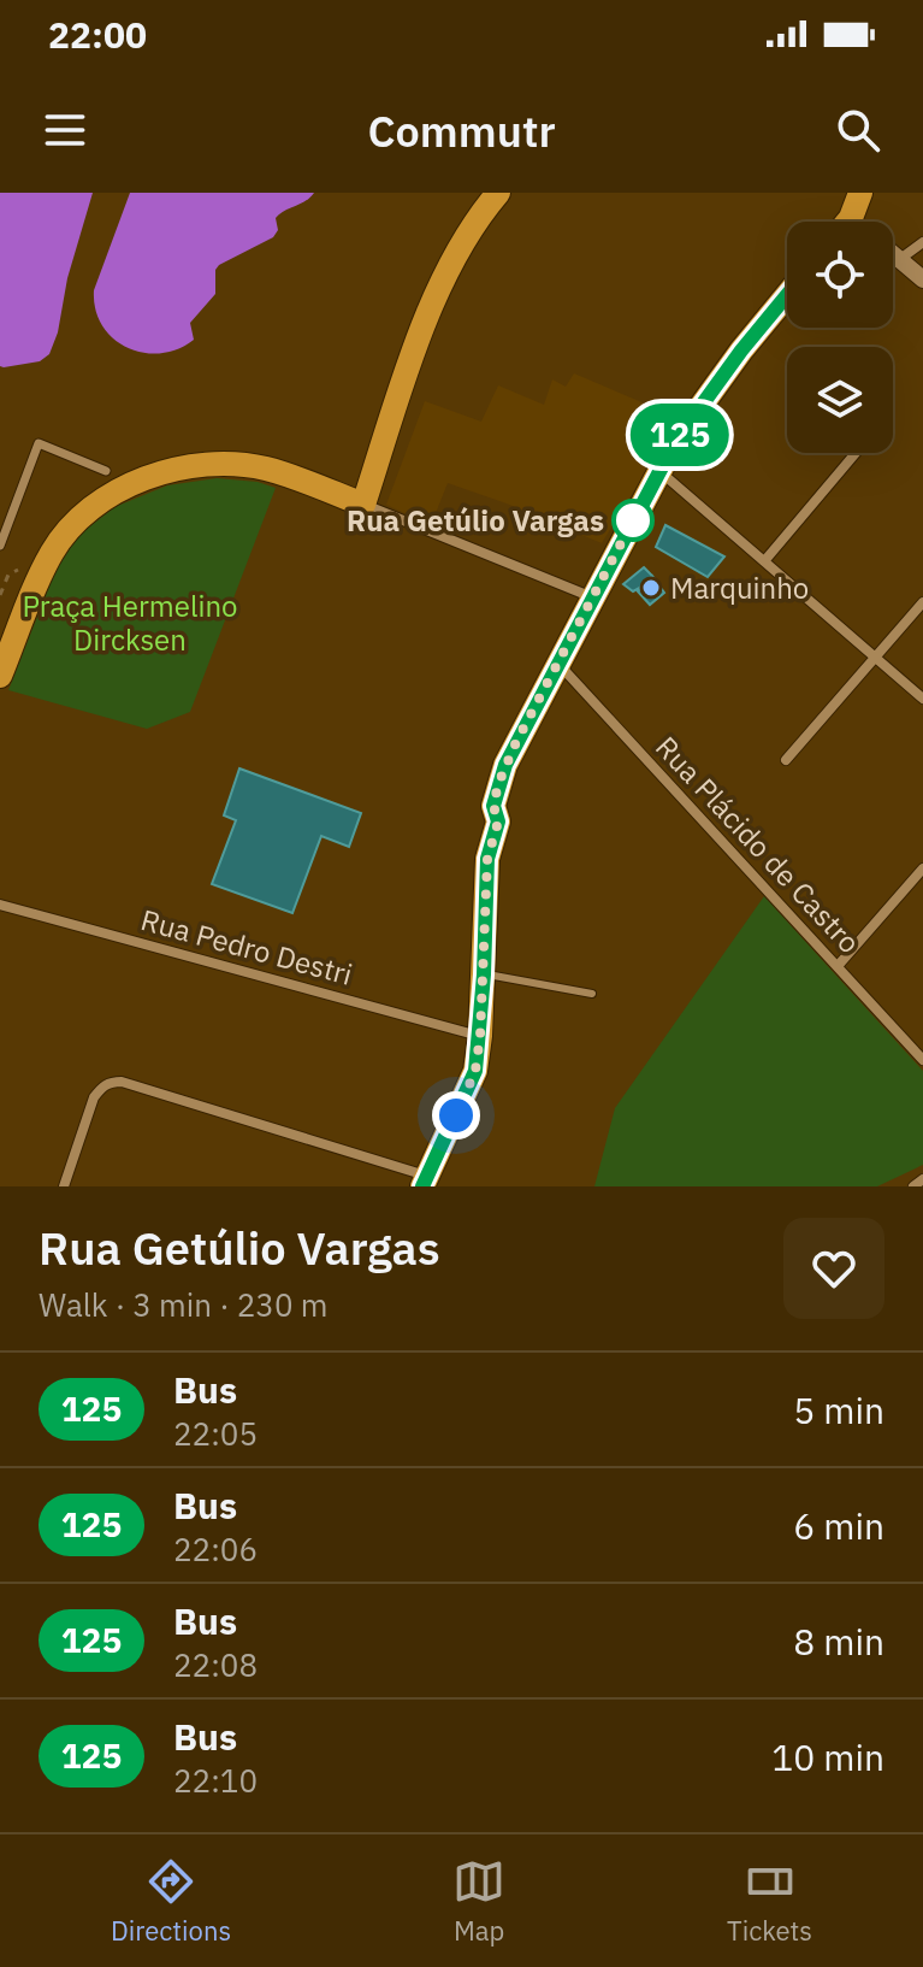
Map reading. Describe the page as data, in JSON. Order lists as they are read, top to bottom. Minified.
{"streets":{"street":["Rua Plácido de Castro","Rua Pedro Destri"]},"parks":["Praça Hermelino Dircksen"],"places":["Rua Getúlio Vargas","Marquinho"],"lines":["bus line 125"],"page":{"status":"22:00","header":"Commutr","on_map":"125","heading":["Rua Getúlio Vargas","Walk · 3 min · 230 m"],"list":[{"mark":"125","name":"Bus","note":"22:05","value":"5 min"},{"mark":"125","name":"Bus","note":"22:06","value":"6 min"},{"mark":"125","name":"Bus","note":"22:08","value":"8 min"},{"mark":"125","name":"Bus","note":"22:10","value":"10 min"}],"tabs":["Directions","Map","Tickets"]}}
